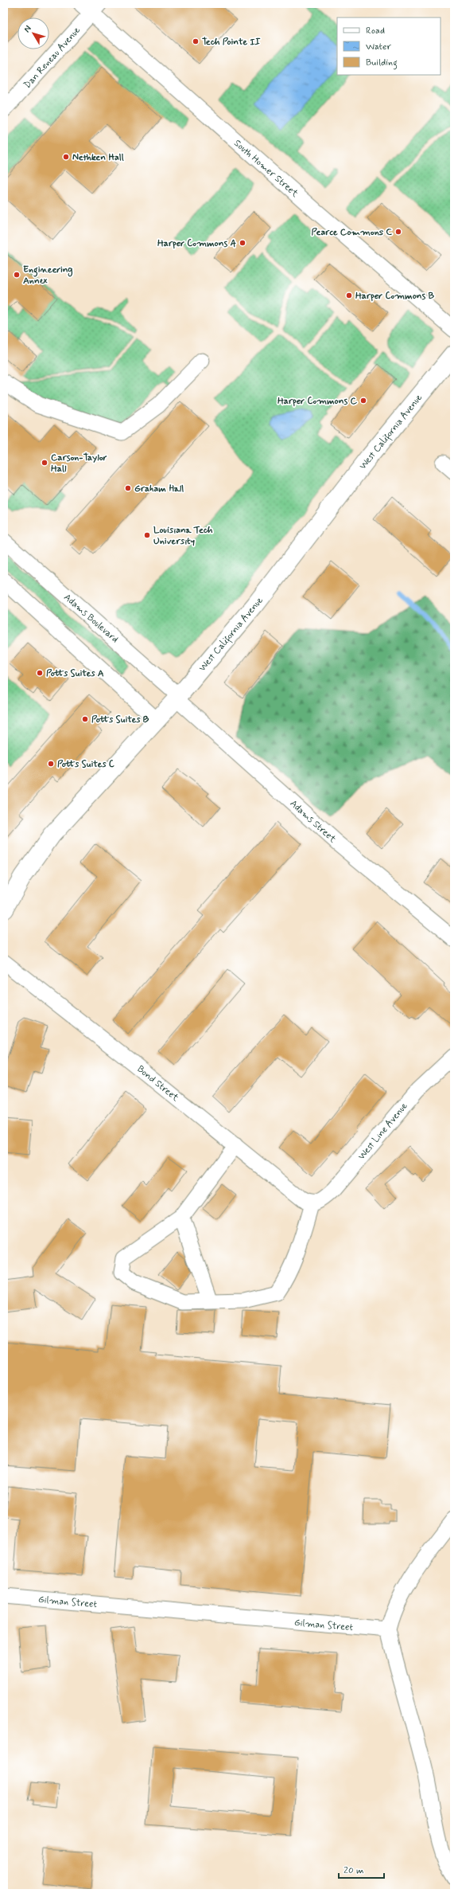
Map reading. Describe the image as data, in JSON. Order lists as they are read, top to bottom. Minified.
{"streets":{"main road":["West California Avenue"],"street":["Dan Reneau Avenue","South Homer Street","Adams Boulevard","Adams Street","Bond Street","West Line Avenue","Gilman Street"]},"crossings":[["Dan Reneau Avenue","South Homer Street"],["West California Avenue","Adams Boulevard"],["West California Avenue","Adams Street"],["Adams Boulevard","Adams Street"],["Bond Street","West Line Avenue"]],"places":["Tech Pointe II","Nethken Hall","Pearce Commons C","Harper Commons A","Engineering Annex","Harper Commons B","Harper Commons C","Carson-Taylor Hall","Graham Hall","Louisiana Tech University","Potts Suites A","Potts Suites B","Potts Suites C"],"legend":["Road","Water","Building"],"scale_bar":"20 m","north":"top left"}
